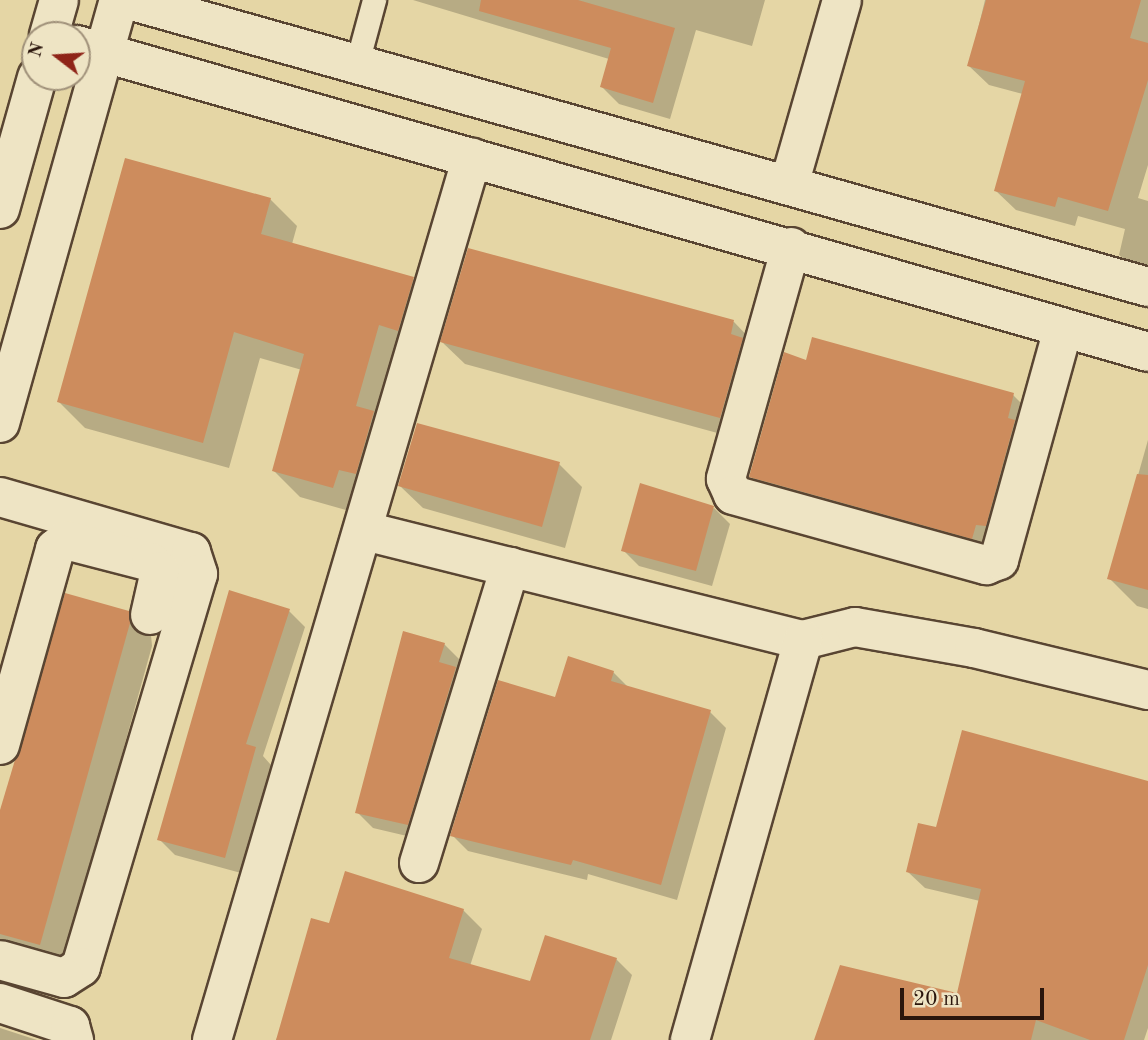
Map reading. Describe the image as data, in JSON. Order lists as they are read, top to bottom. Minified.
{"scale_bar":"20 m","north":"left"}
